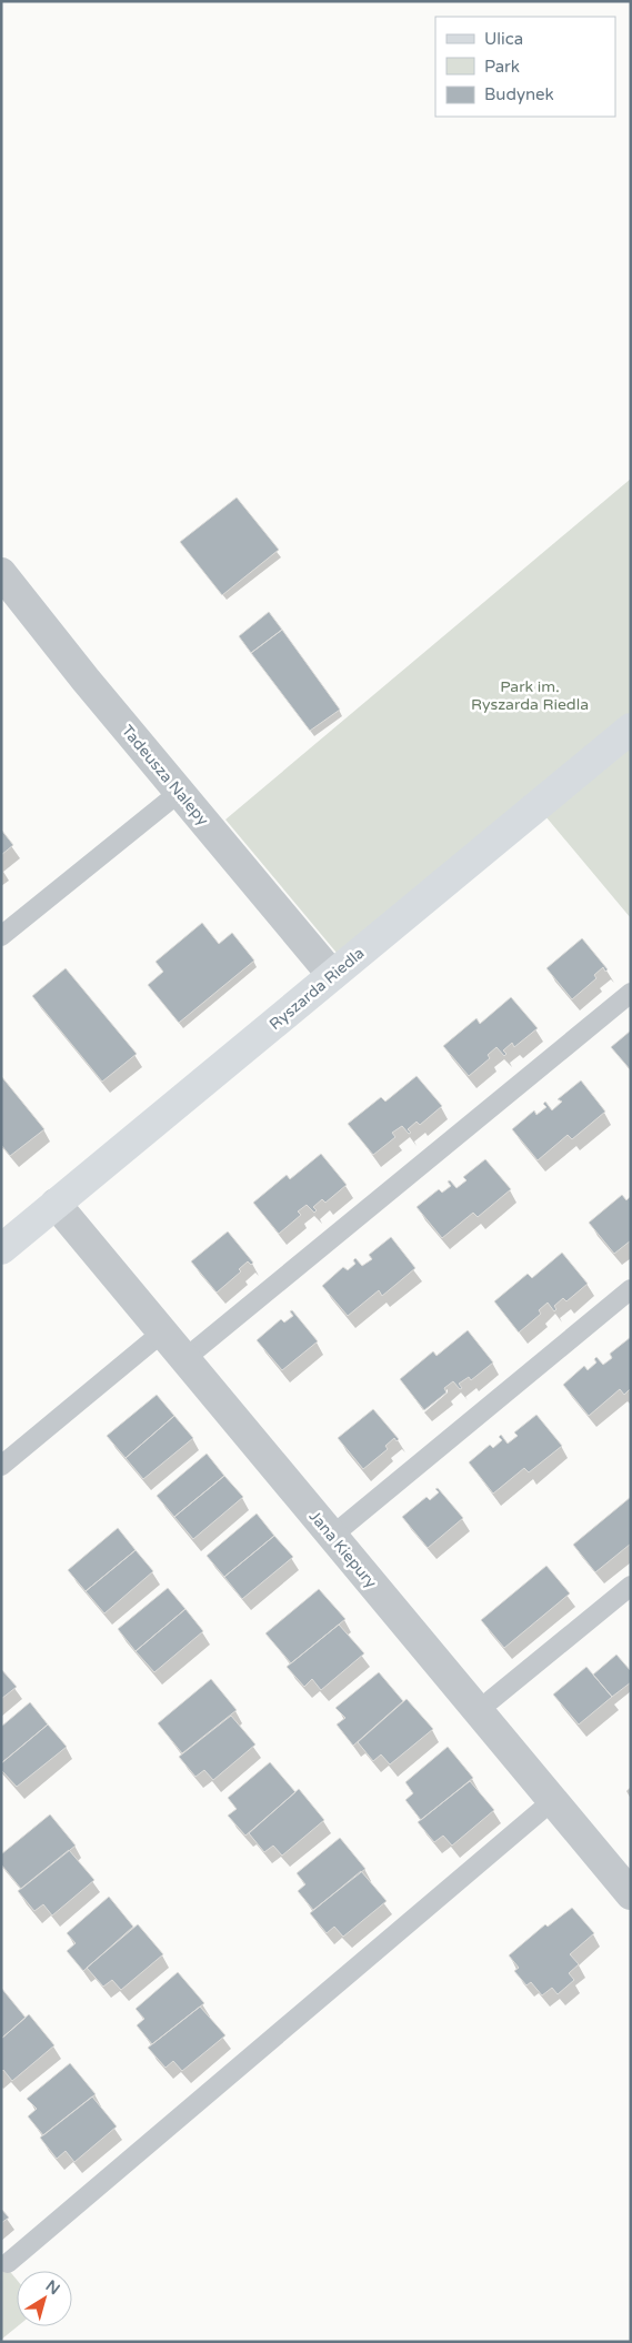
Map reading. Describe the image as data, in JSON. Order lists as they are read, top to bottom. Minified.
{"streets":{"street":["Tadeusza Nalepy","Ryszarda Riedla","Jana Kiepury"]},"crossings":[["Tadeusza Nalepy","Ryszarda Riedla"],["Ryszarda Riedla","Jana Kiepury"]],"parks":["Park im. Ryszarda Riedla"],"legend":["Ulica","Park","Budynek"],"north":"top right"}
